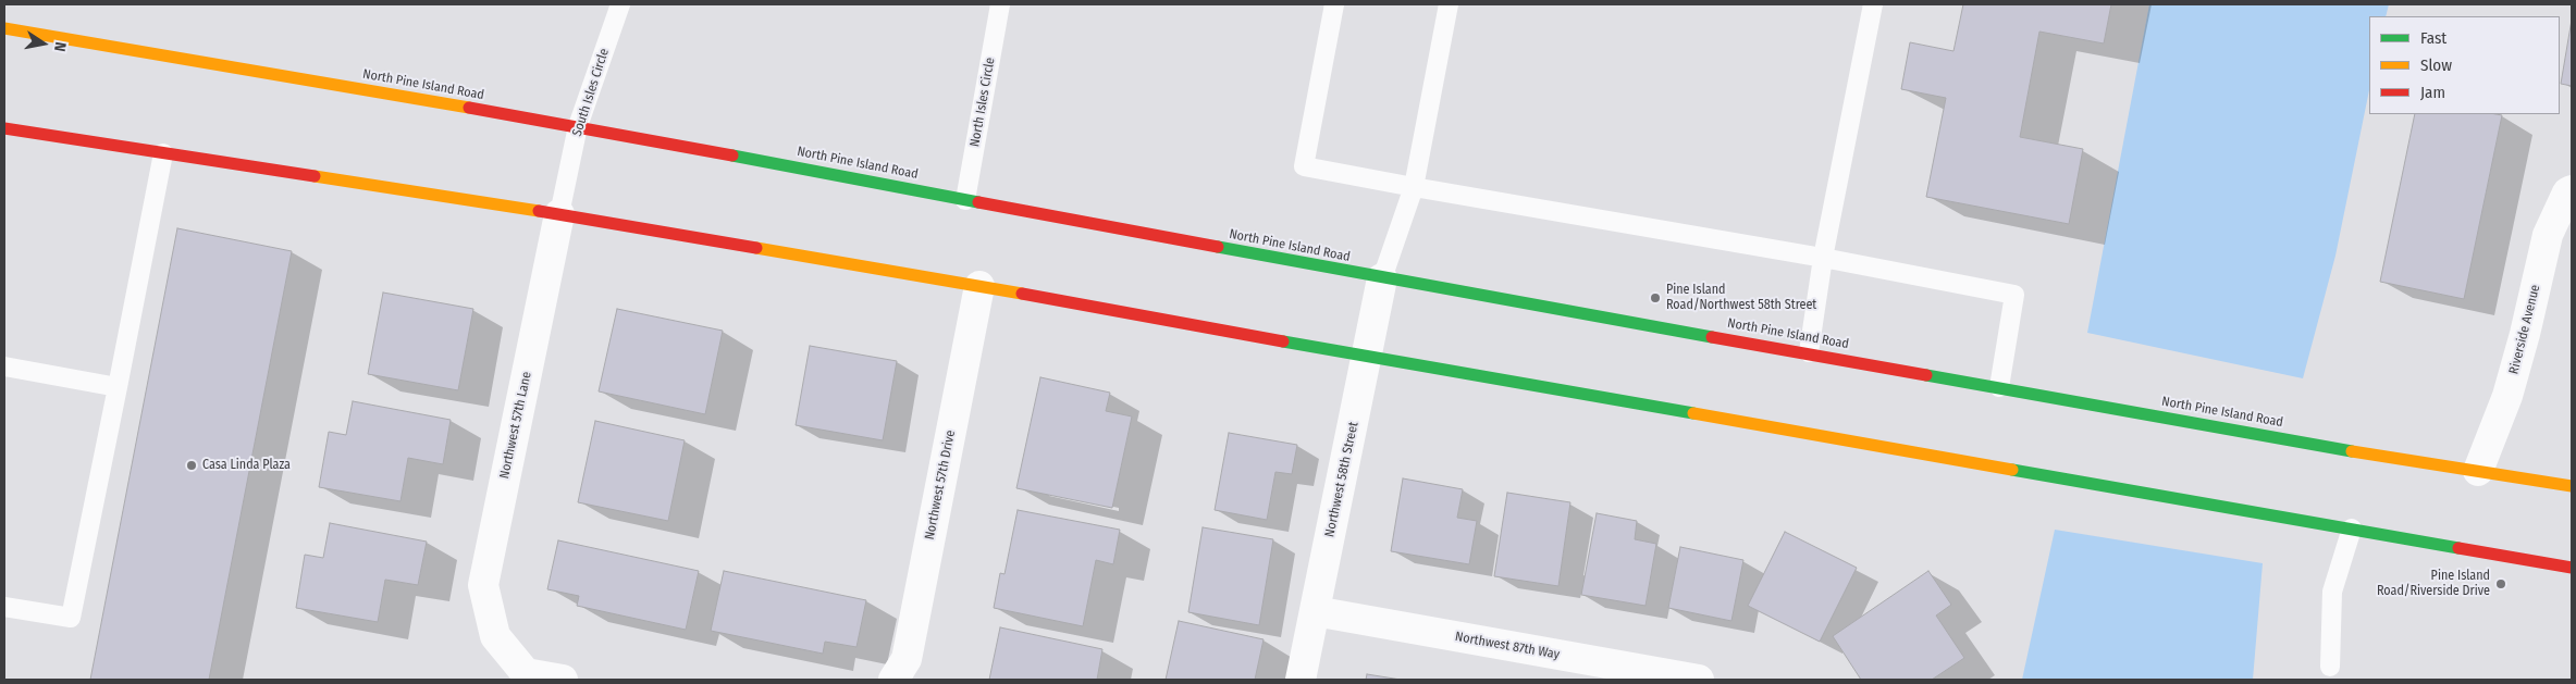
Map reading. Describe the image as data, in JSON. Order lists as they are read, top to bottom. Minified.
{"streets":{"main road":["North Pine Island Road"],"street":["Riverside Avenue","Northwest 57th Lane","Northwest 58th Street","Northwest 57th Drive","Northwest 87th Way"],"lane":["South Isles Circle","North Isles Circle"]},"crossings":[["North Pine Island Road","South Isles Circle"],["North Pine Island Road","North Isles Circle"],["North Pine Island Road","Riverside Avenue"],["North Pine Island Road","Northwest 58th Street"],["South Isles Circle","Northwest 57th Lane"],["Northwest 58th Street","Northwest 87th Way"]],"places":["Pine Island Road/Northwest 58th Street","Casa Linda Plaza","Pine Island Road/Riverside Drive"],"legend":["Fast","Slow","Jam"],"north":"right"}
